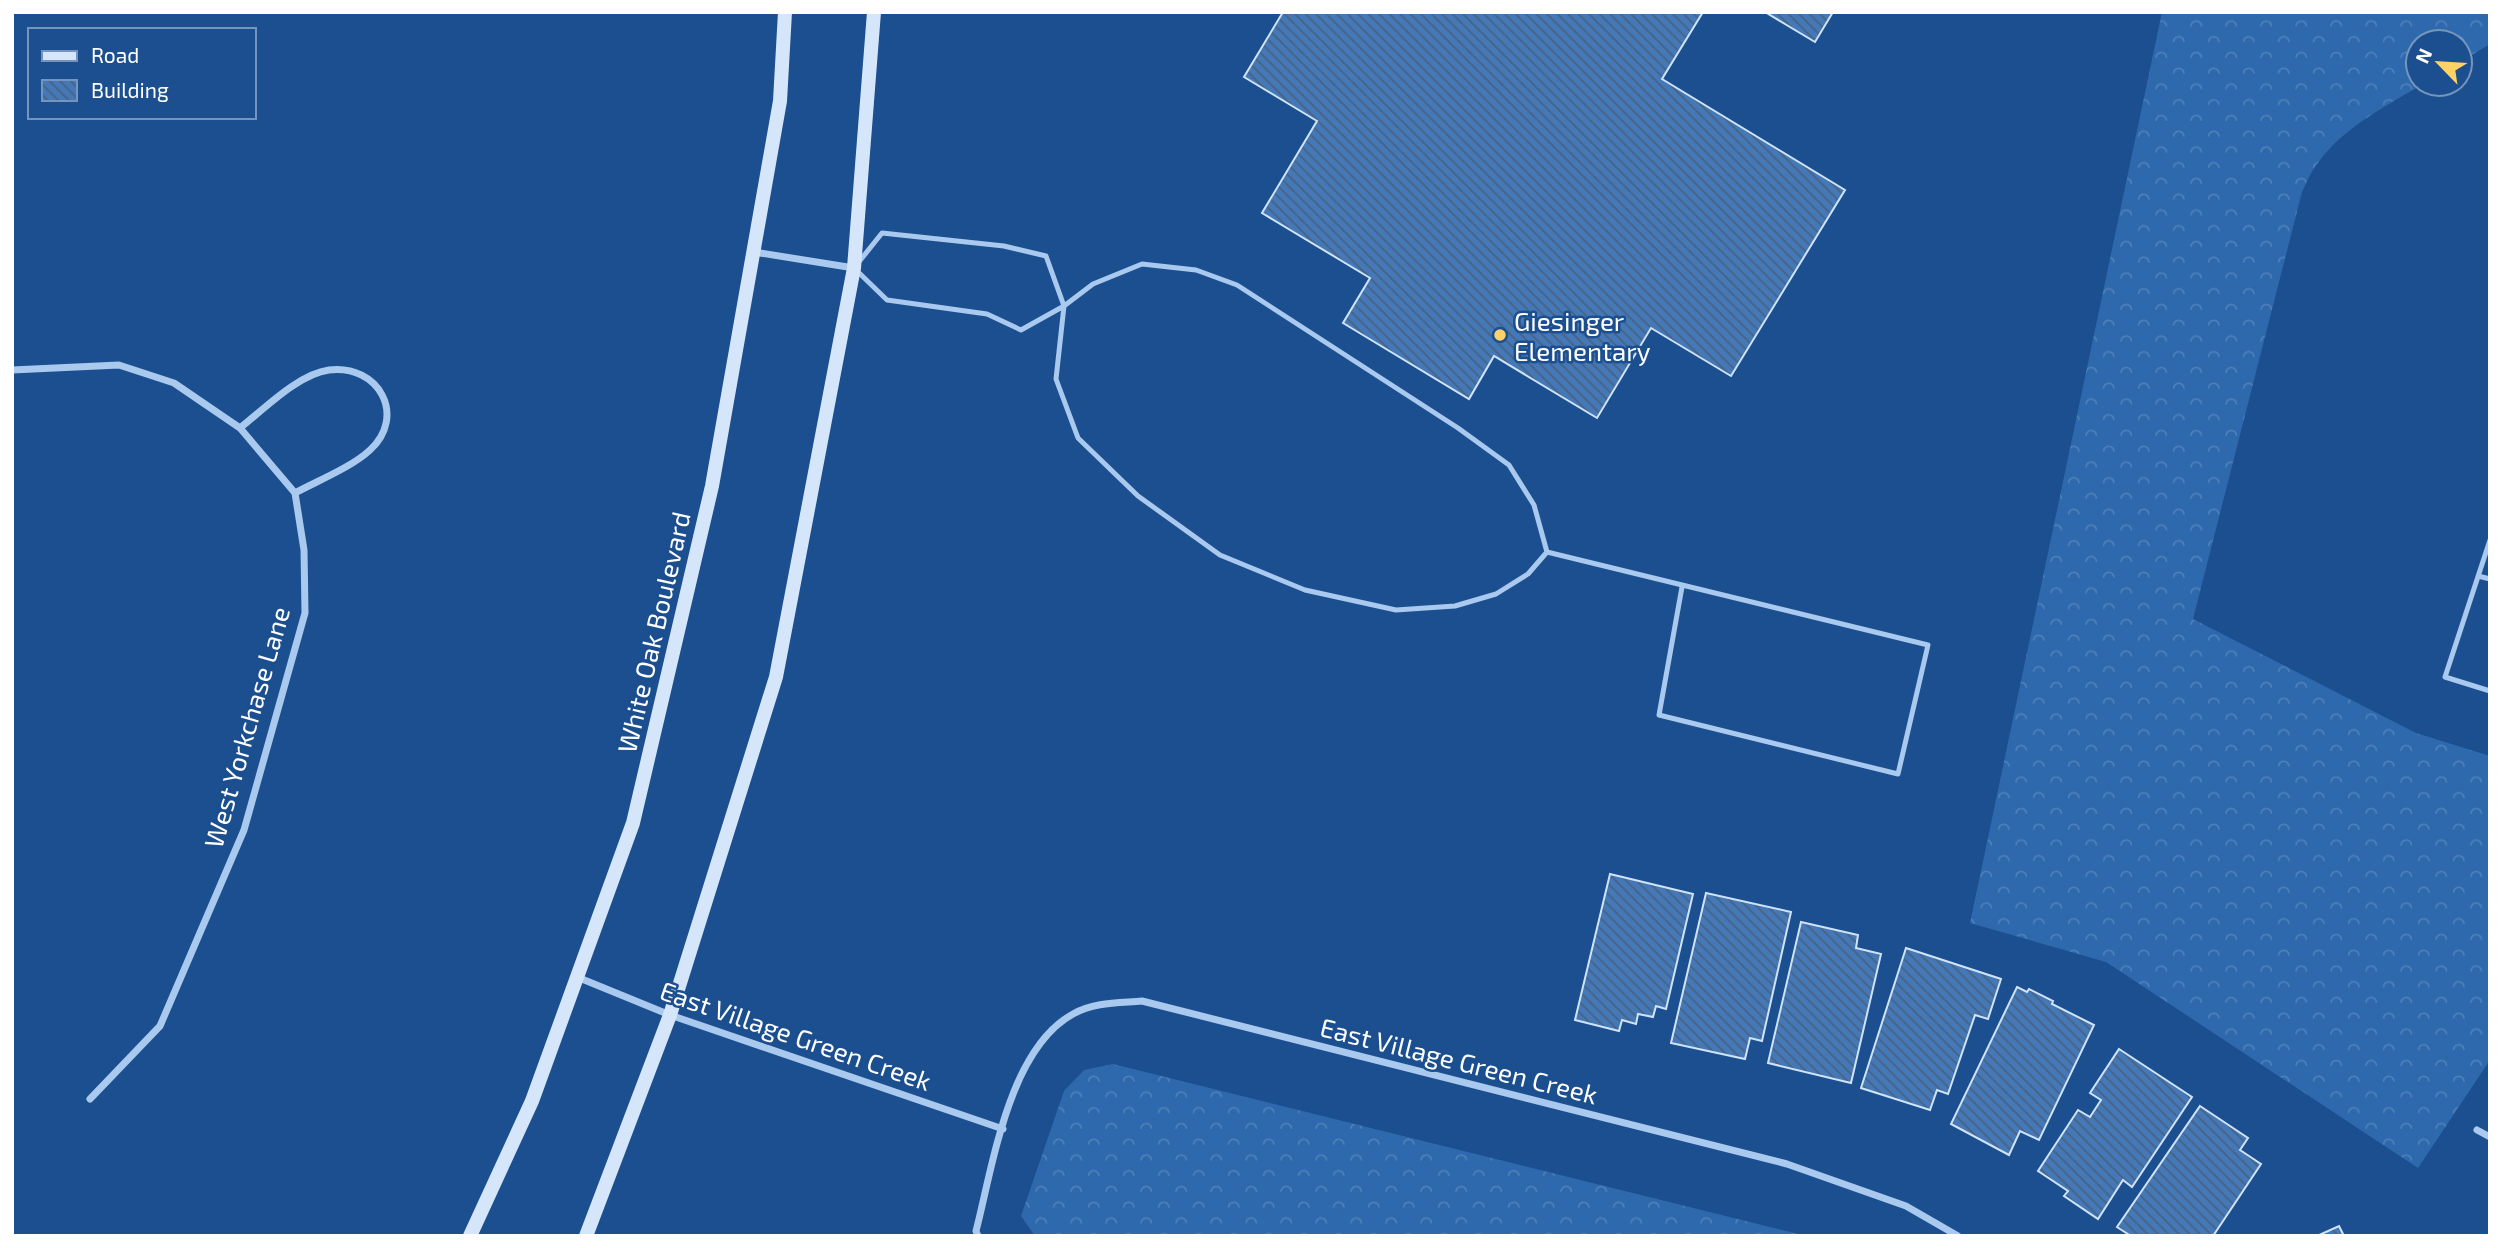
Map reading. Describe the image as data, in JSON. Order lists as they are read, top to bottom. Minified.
{"streets":{"street":["White Oak Boulevard","West Yorkchase Lane","East Village Green Creek"]},"crossings":[["White Oak Boulevard","East Village Green Creek"]],"places":["Giesinger Elementary"],"legend":["Road","Building"],"north":"top left"}
